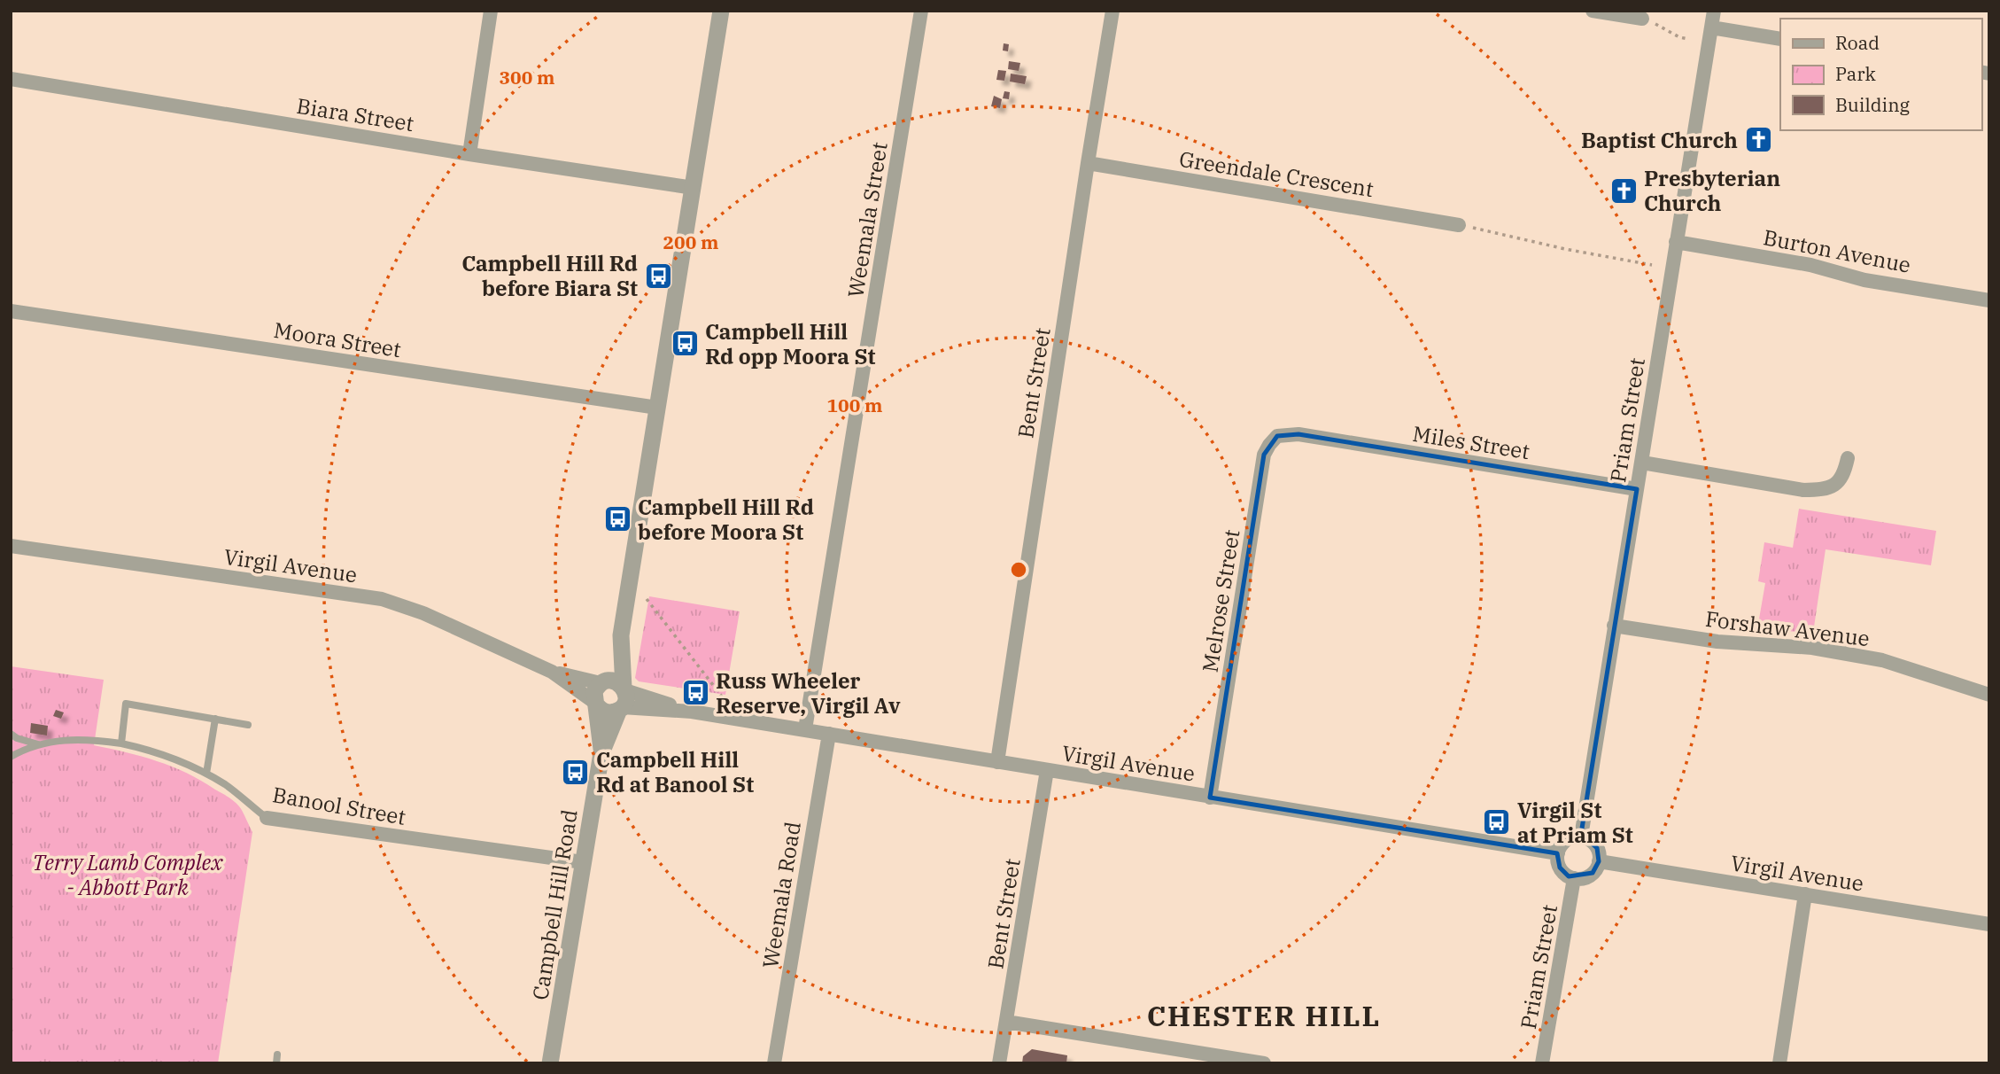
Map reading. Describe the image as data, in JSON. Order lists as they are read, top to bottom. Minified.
{"streets":{"street":["Biara Street","Greendale Crescent","Weemala Street","Burton Avenue","Moora Street","Bent Street","Priam Street","Miles Street","Virgil Avenue","Melrose Street","Forshaw Avenue","Banool Street","Weemala Road","Campbell Hill Road"]},"crossings":[["Biara Street","Campbell Hill Road"],["Greendale Crescent","Bent Street"],["Weemala Street","Virgil Avenue"],["Burton Avenue","Priam Street"],["Moora Street","Campbell Hill Road"],["Bent Street","Virgil Avenue"],["Priam Street","Miles Street"],["Priam Street","Virgil Avenue"],["Priam Street","Forshaw Avenue"],["Miles Street","Melrose Street"],["Virgil Avenue","Melrose Street"],["Virgil Avenue","Weemala Road"],["Virgil Avenue","Campbell Hill Road"],["Banool Street","Campbell Hill Road"]],"districts":["CHESTER HILL"],"parks":["Terry Lamb Complex - Abbott Park"],"places":{"church":["Baptist Church","Presbyterian Church"],"bus stop":["Campbell Hill Rd before Biara St","Campbell Hill Rd opp Moora St","Campbell Hill Rd before Moora St","Russ Wheeler Reserve, Virgil Av","Campbell Hill Rd at Banool St","Virgil St at Priam St"]},"legend":["Road","Park","Building"],"rings":["300 m","200 m","100 m"]}
